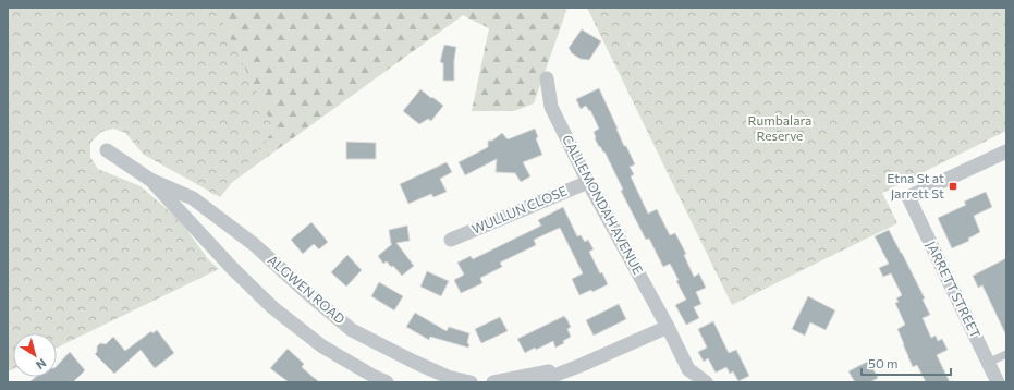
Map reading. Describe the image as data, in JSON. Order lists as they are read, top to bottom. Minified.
{"streets":{"street":["CALLEMONDAH AVENUE","WULLUN CLOSE","ALGWEN ROAD","JARRETT STREET"]},"crossings":[["CALLEMONDAH AVENUE","WULLUN CLOSE"]],"parks":["Rumbalara Reserve"],"places":{"transit":["Etna St at Jarrett St"]},"scale_bar":"50 m","north":"bottom right"}
